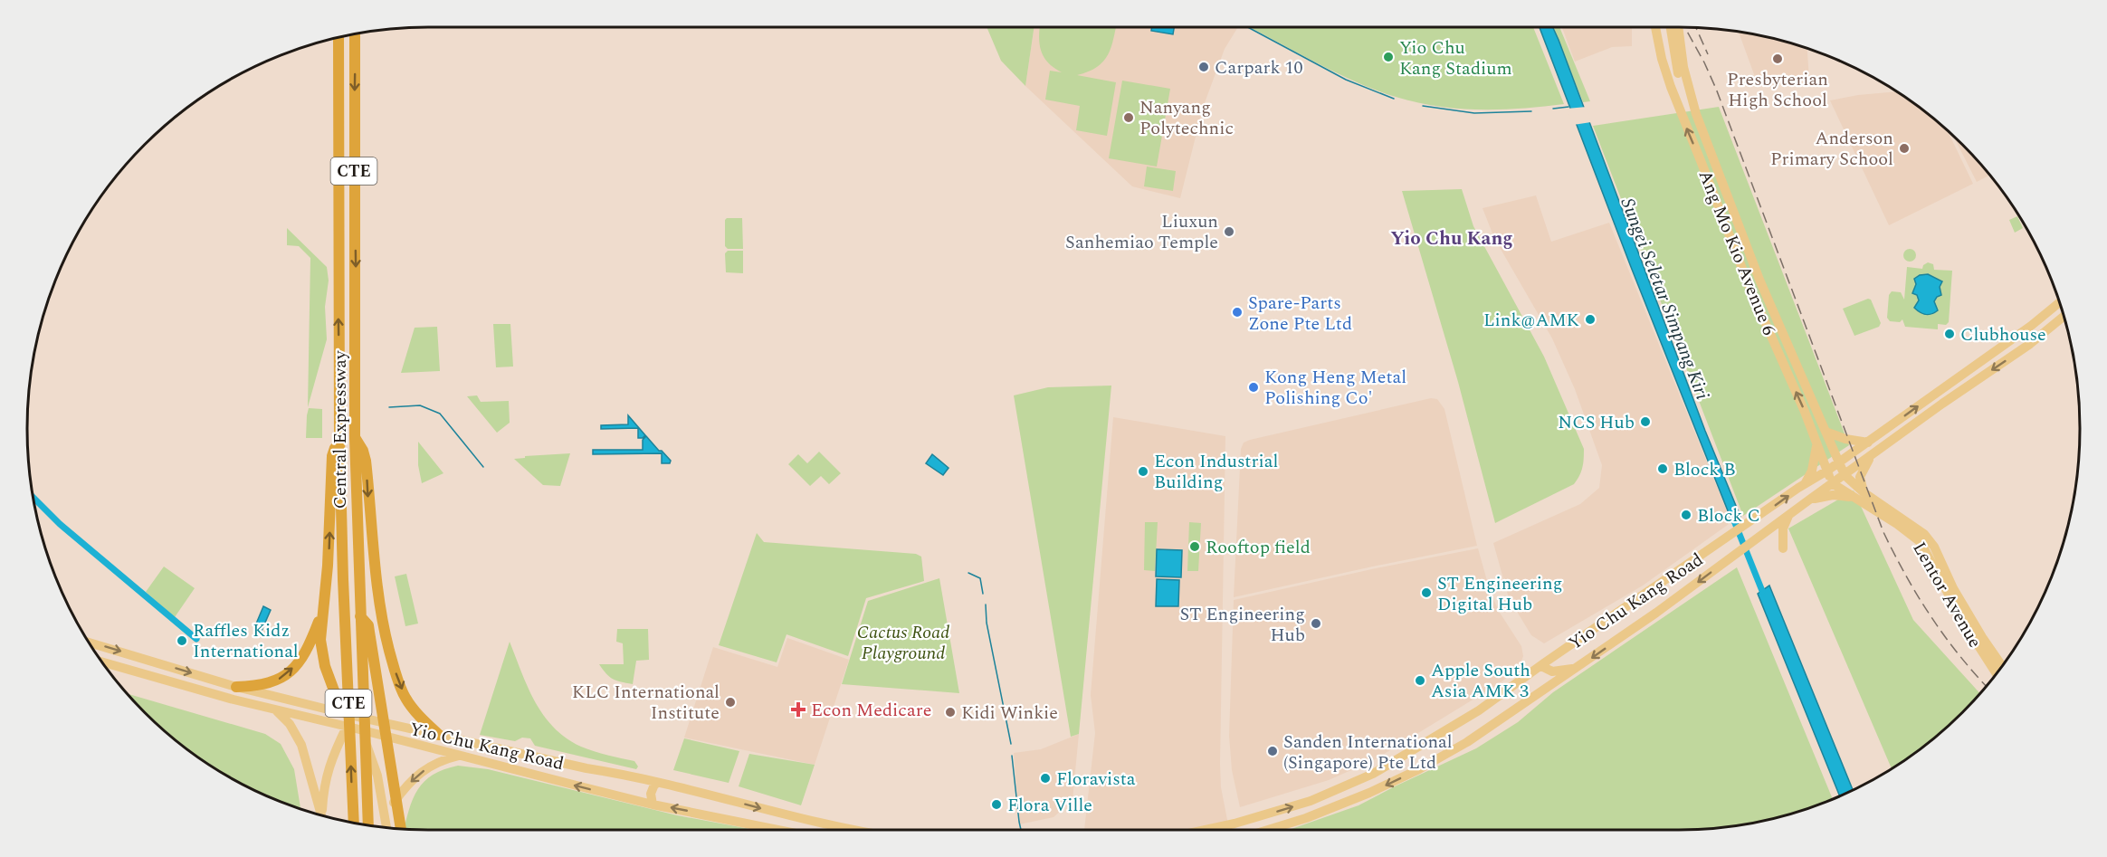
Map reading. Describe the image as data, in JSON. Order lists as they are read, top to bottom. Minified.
{"streets":{"highway":["CTE","Central Expressway"],"main road":["Ang Mo Kio Avenue 6","Lentor Avenue","Yio Chu Kang Road"]},"crossings":[["Ang Mo Kio Avenue 6","Lentor Avenue"],["Ang Mo Kio Avenue 6","Yio Chu Kang Road"],["Lentor Avenue","Yio Chu Kang Road"]],"districts":["Yio Chu Kang"],"water":["Sungei Seletar Simpang Kiri"],"parks":["Cactus Road Playground"],"places":{"other":["Yio Chu Kang Stadium","Presbyterian High School","Carpark 10","Nanyang Polytechnic","Anderson Primary School","Liuxun Sanhemiao Temple","Spare-Parts Zone Pte Ltd","Link@AMK","Clubhouse","Kong Heng Metal Polishing Co'","NCS Hub","Block B","Econ Industrial Building","Block C","Rooftop field","ST Engineering Digital Hub","ST Engineering Hub","Raffles Kidz International","Apple South Asia AMK 3","KLC International Institute","Kidi Winkie","Sanden International (Singapore) Pte Ltd","Floravista","Flora Ville"],"health":["Econ Medicare"]}}
